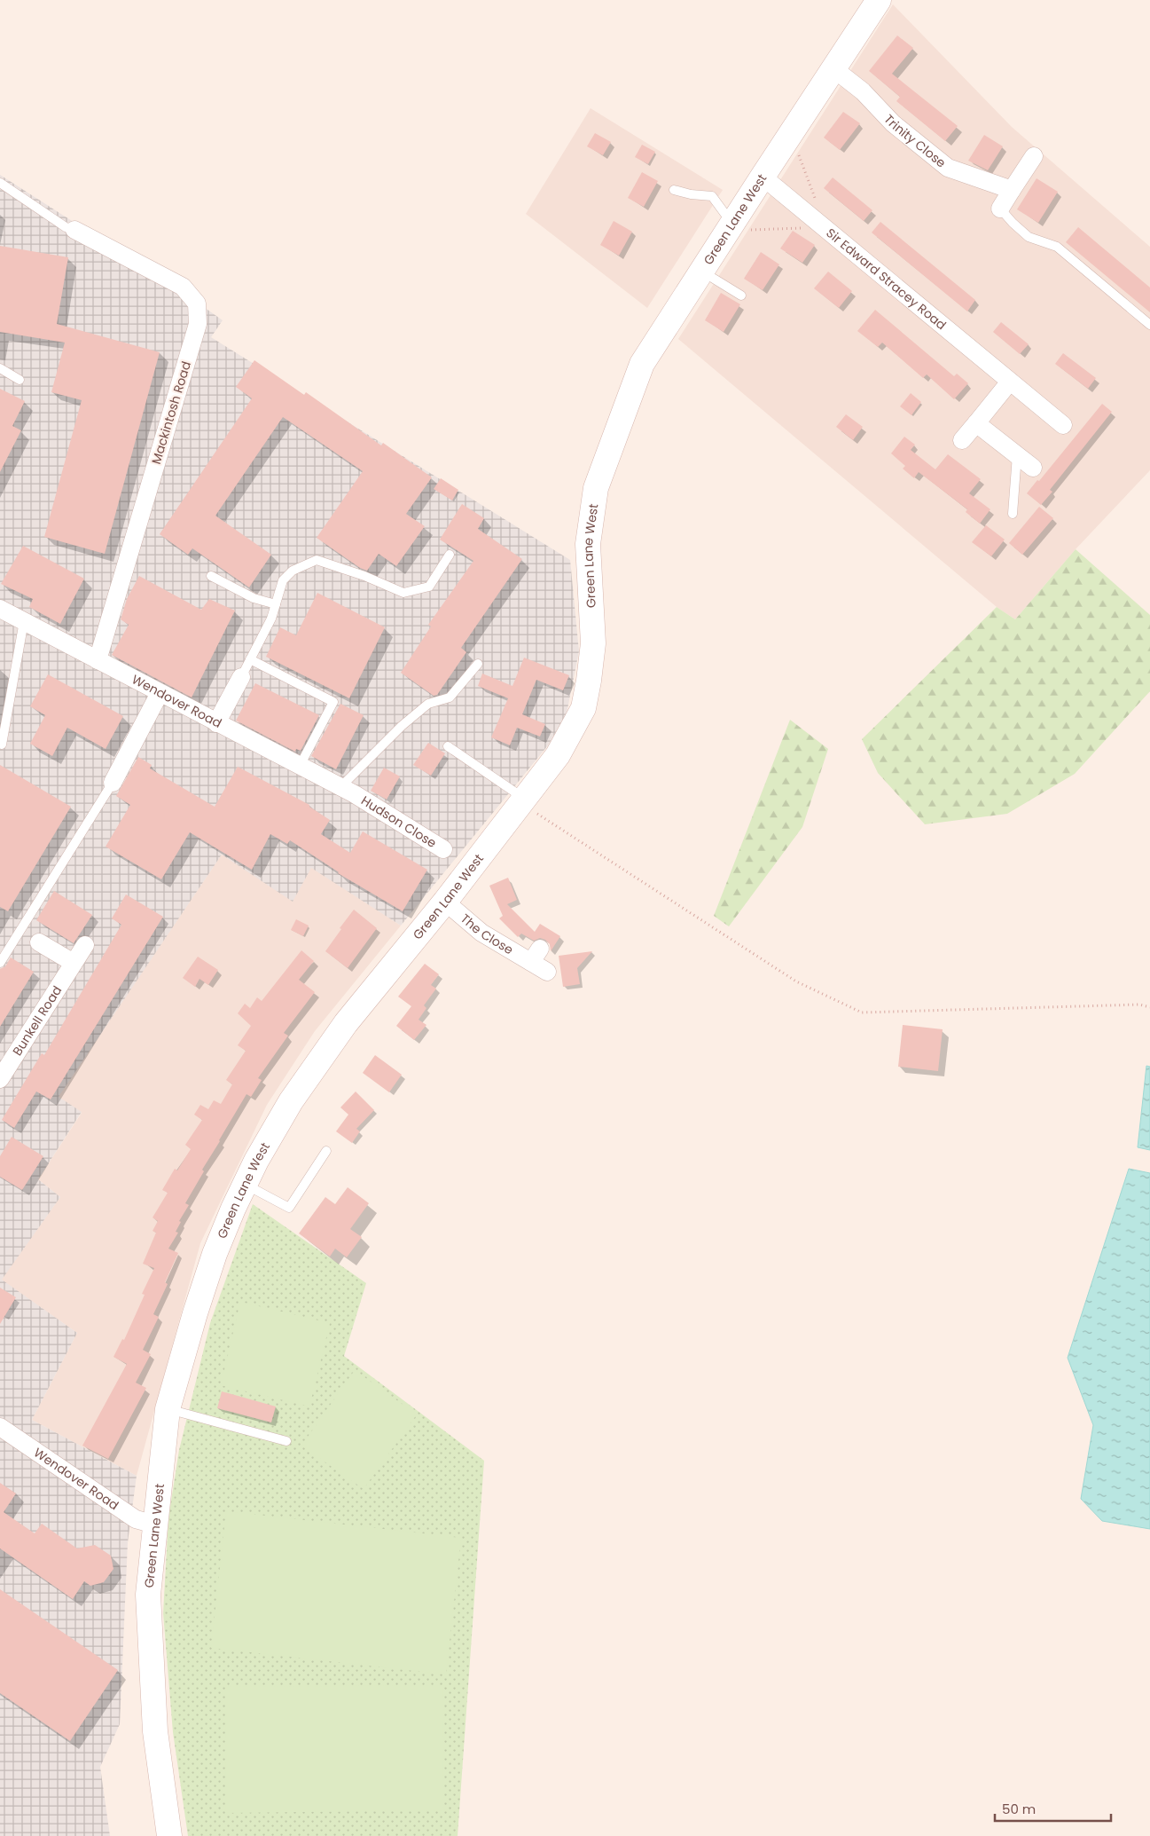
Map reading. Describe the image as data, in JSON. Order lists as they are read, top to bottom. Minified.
{"streets":{"street":["Trinity Close","Green Lane West","Sir Edward Stracey Road","Mackintosh Road","Wendover Road","Hudson Close","The Close","Bunkell Road"]},"crossings":[["Trinity Close","Green Lane West"],["Green Lane West","Sir Edward Stracey Road"],["Green Lane West","Wendover Road"],["Green Lane West","The Close"],["Mackintosh Road","Wendover Road"],["Wendover Road","Hudson Close"]],"scale_bar":"50 m"}
